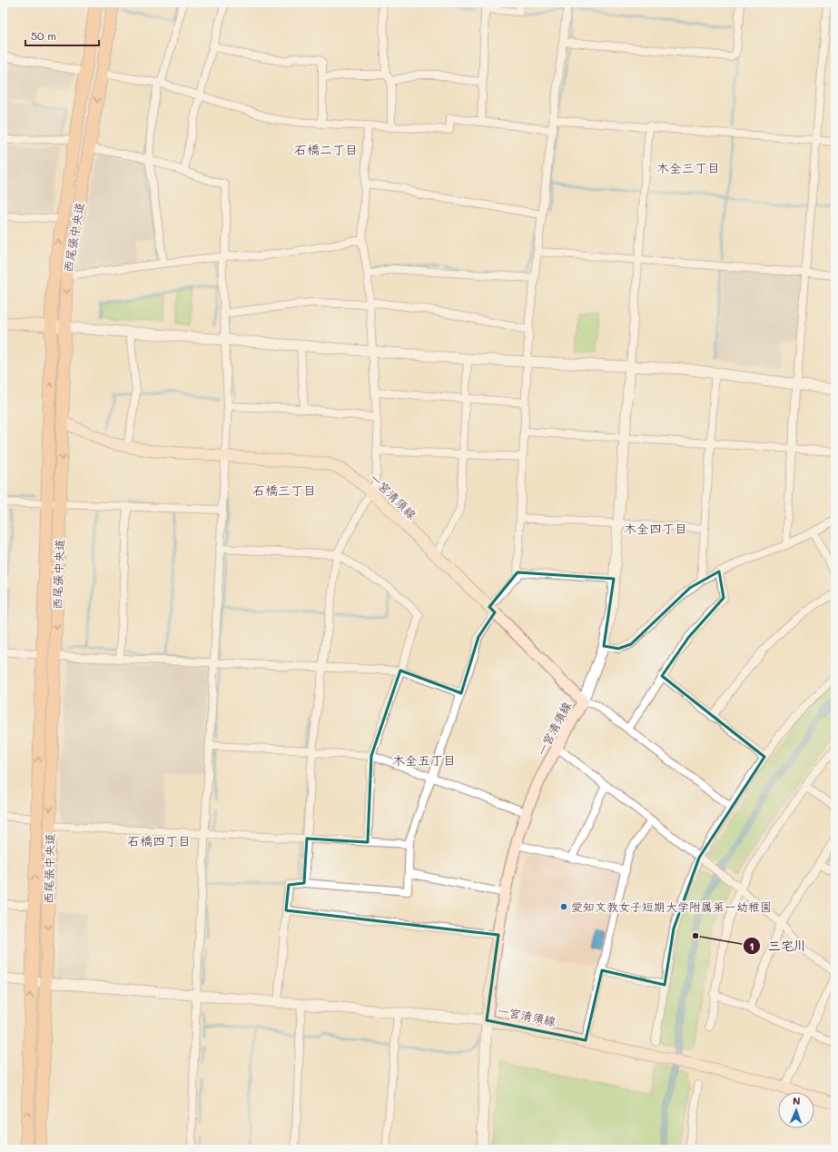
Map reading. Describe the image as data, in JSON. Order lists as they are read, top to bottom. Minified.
{"streets":{"main road":["西尾張中央道","一宮清須線"]},"crossings":[["西尾張中央道","一宮清須線"]],"districts":["石橋二丁目","木全三丁目","石橋三丁目","木全四丁目","木全五丁目","石橋四丁目"],"places":["愛知文教女子短期大学附属第一幼稚園","三宅川"],"scale_bar":"50 m","north":"top"}
